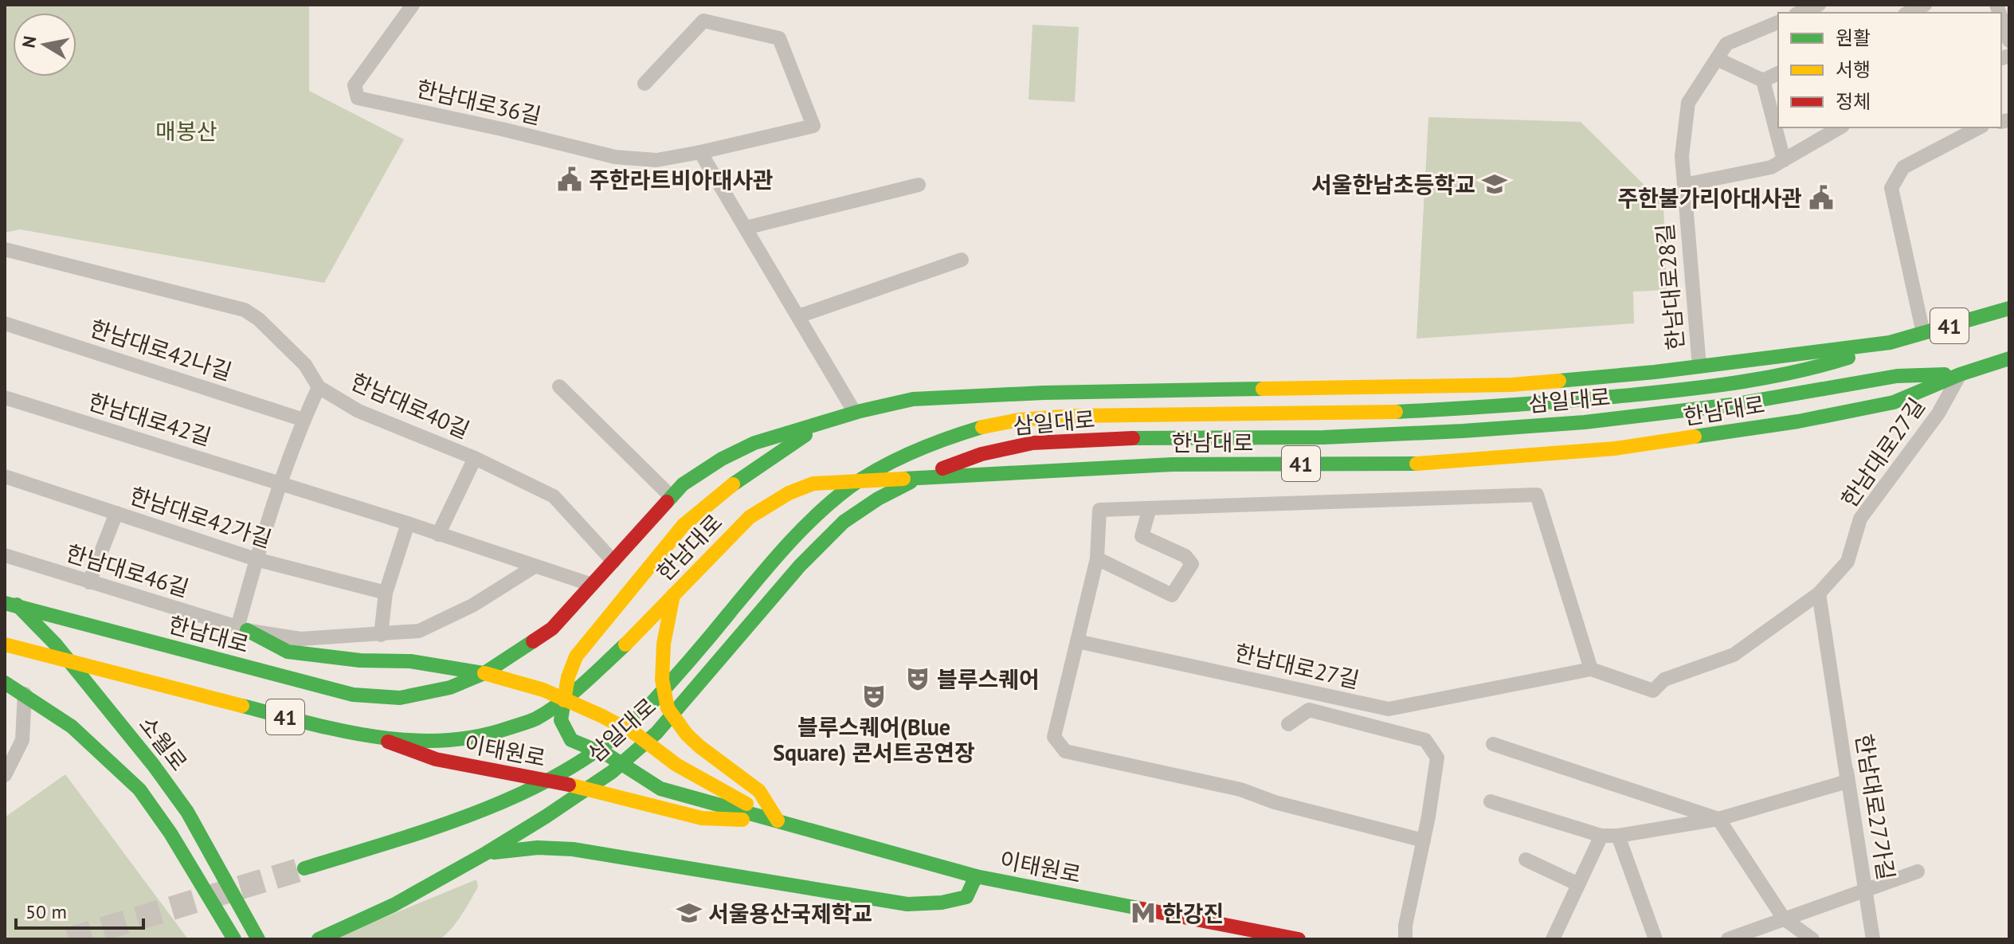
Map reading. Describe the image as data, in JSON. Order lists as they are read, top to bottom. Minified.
{"streets":{"main road":["41","삼일대로","한남대로","소월로","이태원로"],"street":["한남대로36길","한남대로28길","한남대로42나길","한남대로40길","한남대로42길","한남대로27길","한남대로42가길","한남대로46길","한남대로27가길"]},"crossings":[["한남대로28길","한남대로"],["삼일대로","한남대로"],["삼일대로","한남대로27길"],["한남대로40길","한남대로"],["한남대로","한남대로42길"],["한남대로","한남대로27길"],["한남대로","이태원로"],["한남대로42길","한남대로46길"],["한남대로27길","한남대로27가길"],["한남대로46길","이태원로"]],"parks":["매봉산"],"places":{"public building":["주한라트비아대사관","주한불가리아대사관"],"school or university":["서울한남초등학교","서울용산국제학교"],"theatre":["블루스퀘어","블루스퀘어(Blue Square) 콘서트공연장"],"metro station":["한강진"]},"legend":["원활","서행","정체"],"scale_bar":"50 m","north":"left"}
